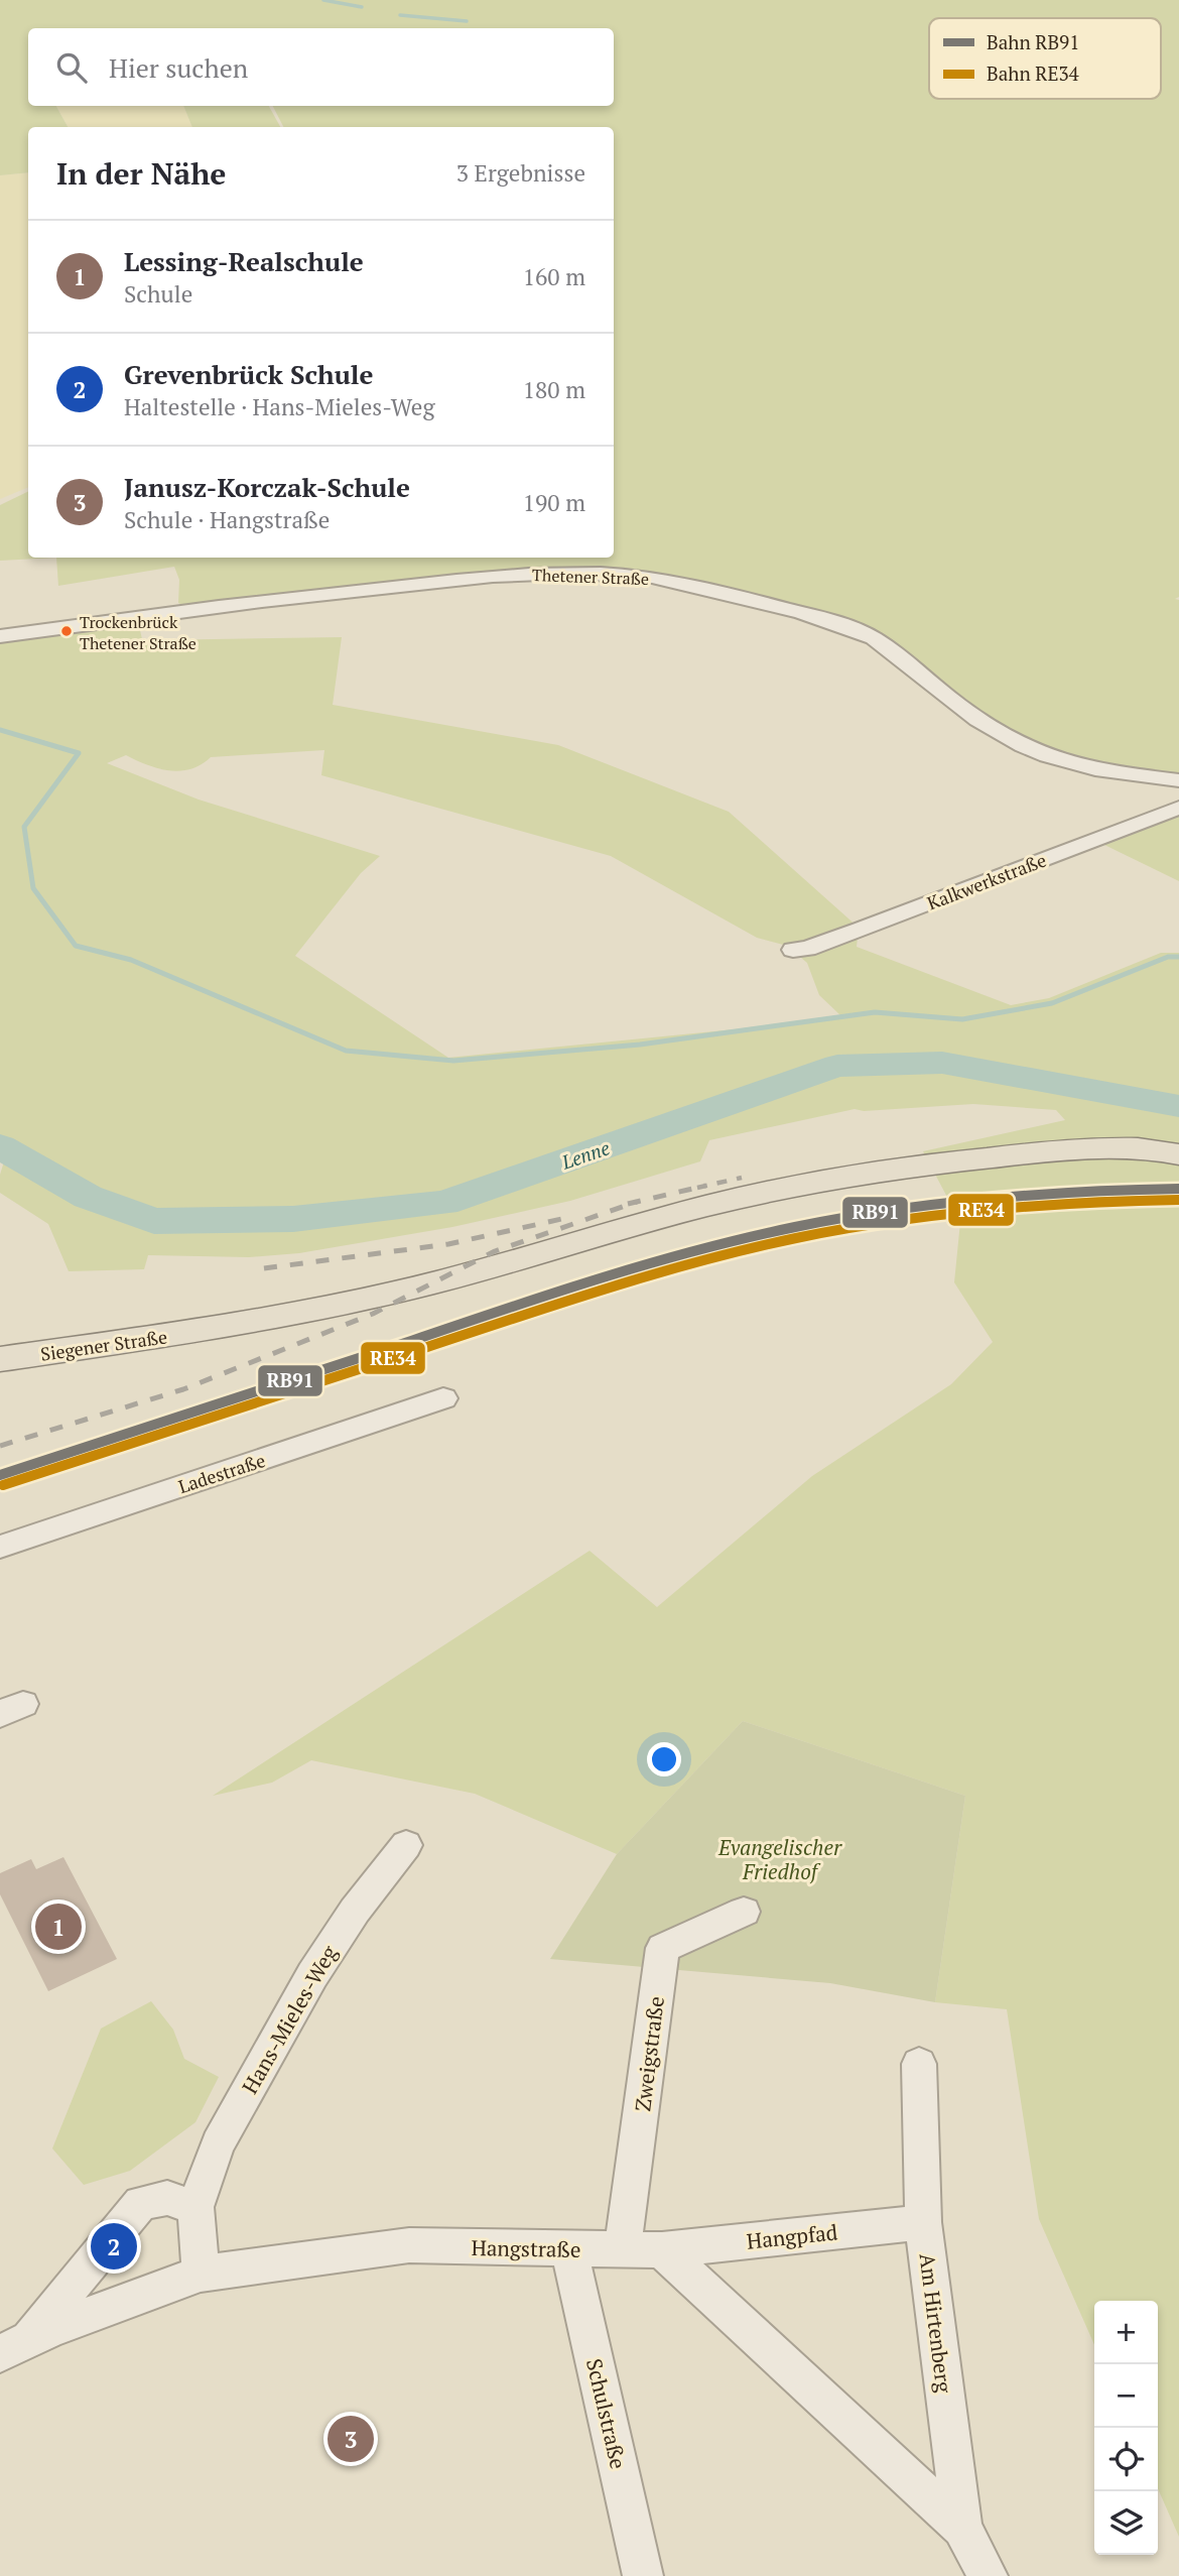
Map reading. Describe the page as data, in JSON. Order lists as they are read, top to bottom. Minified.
{"streets":{"main road":["Siegener Straße"],"street":["Thetener Straße","Kalkwerkstraße","Ladestraße","Hans-Mieles-Weg","Zweigstraße","Hangpfad","Hangstraße","Am Hirtenberg","Schulstraße"]},"crossings":[["Hans-Mieles-Weg","Hangstraße"],["Zweigstraße","Hangstraße"],["Hangpfad","Hangstraße"],["Hangpfad","Am Hirtenberg"],["Hangstraße","Schulstraße"]],"water":["Lenne"],"parks":["Evangelischer Friedhof"],"places":["Trockenbrück Thetener Straße"],"lines":["rail line RB91","rail line RE34"],"legend":["Bahn RB91","Bahn RE34"],"page":{"search":"Hier suchen","heading":["In der Nähe","3 Ergebnisse"],"list":[{"mark":"1","name":"Lessing-Realschule","note":"Schule","value":"160 m"},{"mark":"2","name":"Grevenbrück Schule","note":"Haltestelle · Hans-Mieles-Weg","value":"180 m"},{"mark":"3","name":"Janusz-Korczak-Schule","note":"Schule · Hangstraße","value":"190 m"}],"pins":["1","2","3"],"map_buttons":["+","−"]}}
